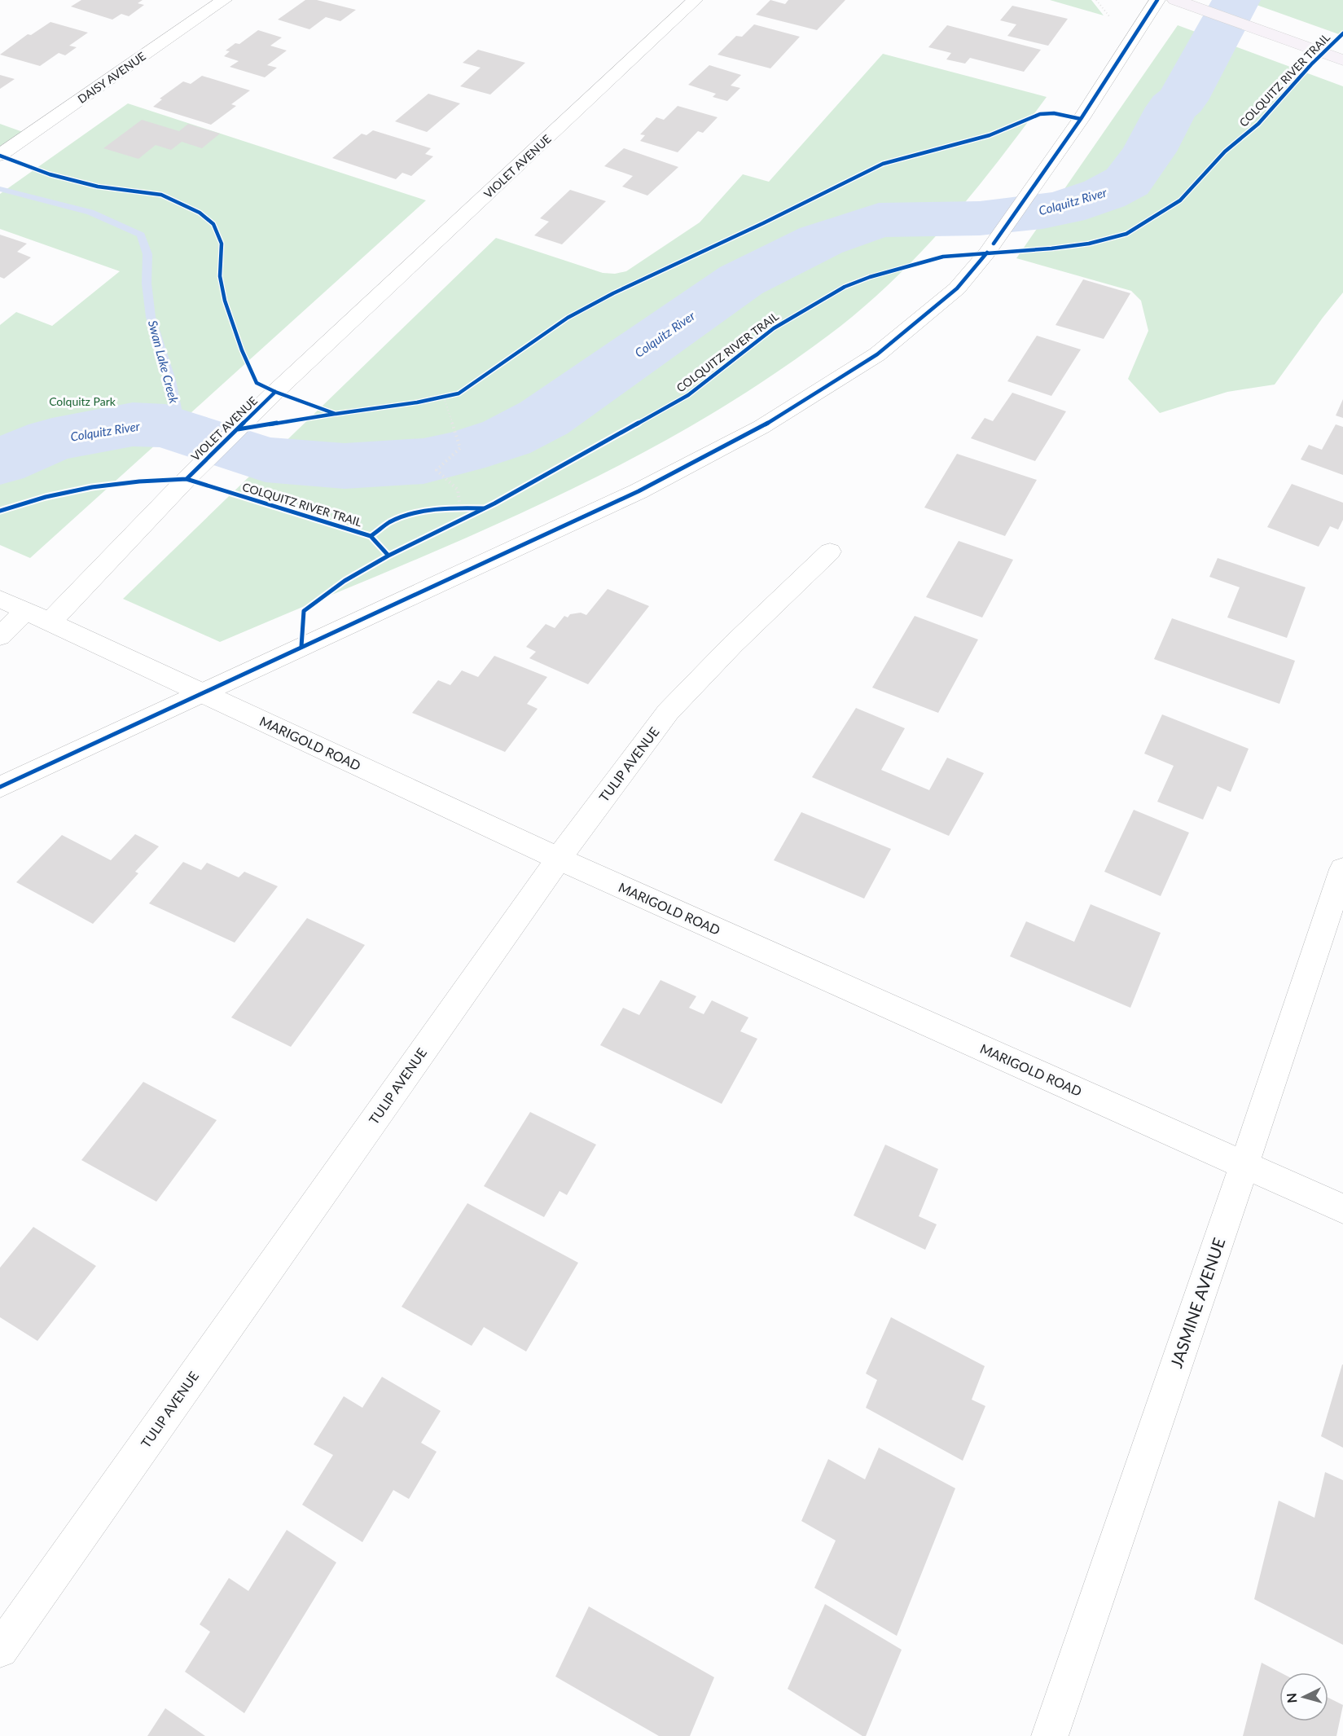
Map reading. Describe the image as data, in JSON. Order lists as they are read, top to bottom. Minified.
{"streets":{"street":["DAISY AVENUE","VIOLET AVENUE","MARIGOLD ROAD","TULIP AVENUE","JASMINE AVENUE"],"cycle path":["COLQUITZ RIVER TRAIL"]},"crossings":[["VIOLET AVENUE","MARIGOLD ROAD"],["MARIGOLD ROAD","TULIP AVENUE"],["MARIGOLD ROAD","JASMINE AVENUE"]],"water":["Colquitz River","Swan Lake Creek"],"parks":["Colquitz Park"],"north":"left"}
